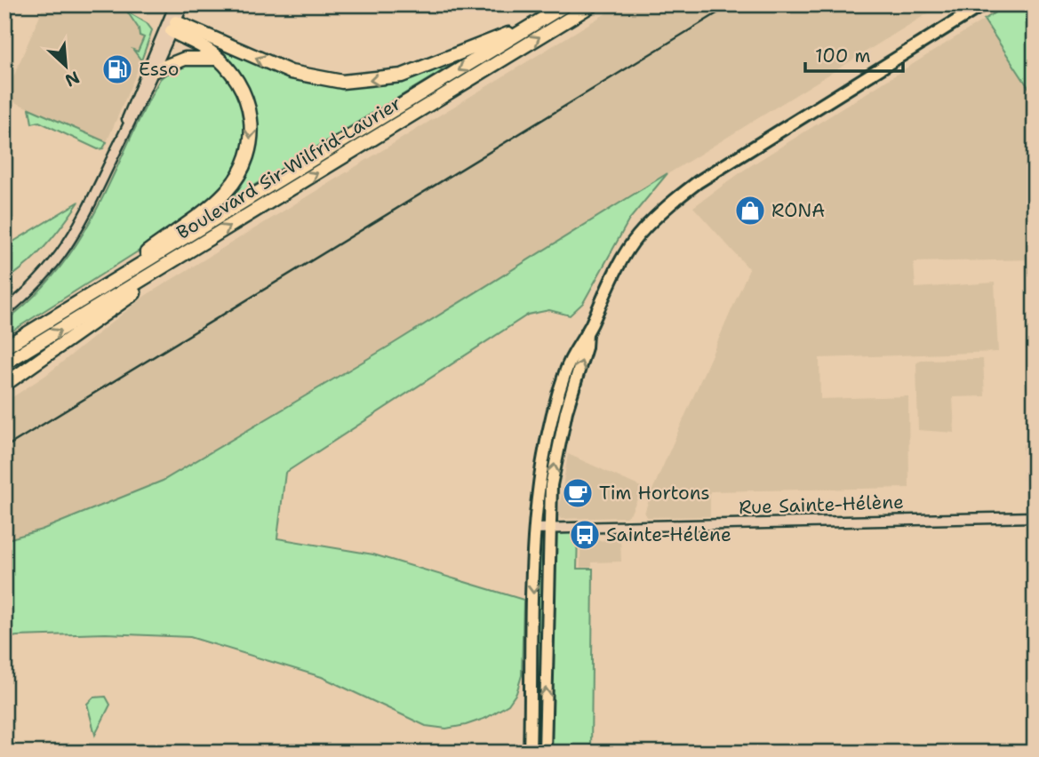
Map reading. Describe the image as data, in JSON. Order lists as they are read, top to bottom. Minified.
{"streets":{"highway":["Boulevard Sir-Wilfrid-Laurier"],"street":["Rue Sainte-Hélène"]},"places":{"fuel station":["Esso"],"shop":["RONA"],"cafe":["Tim Hortons"],"bus stop":["Sainte-Hélène"]},"scale_bar":"100 m","north":"bottom right"}
